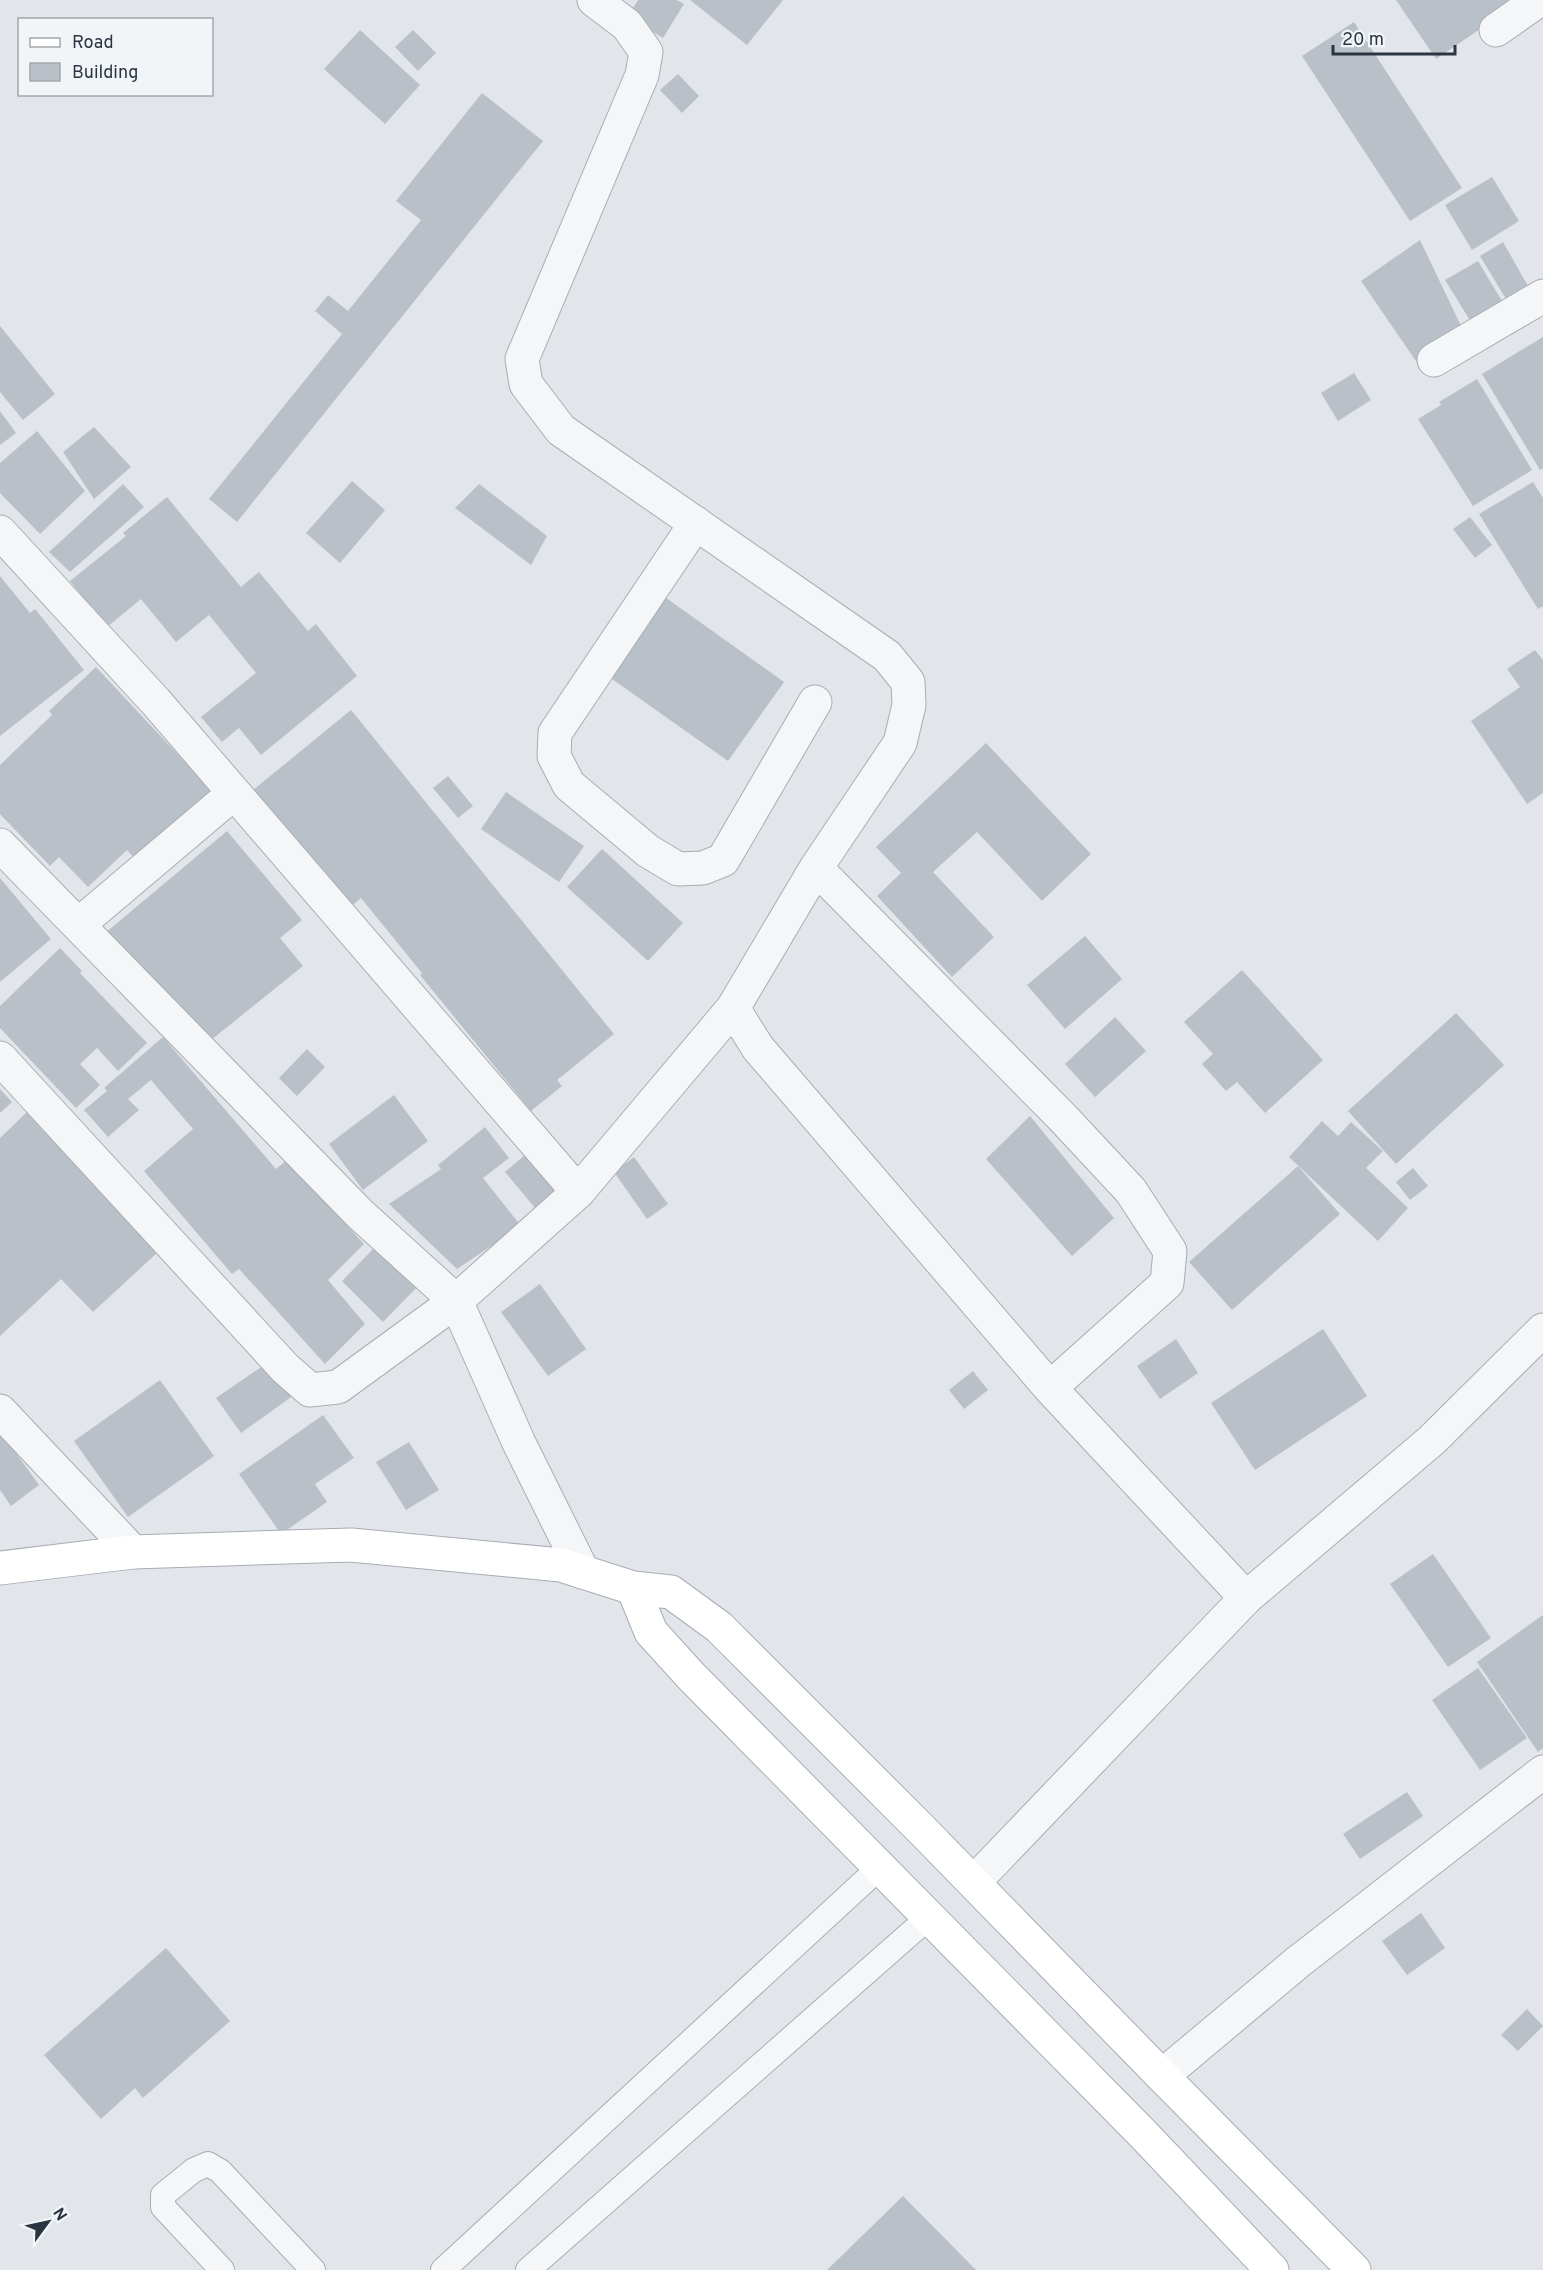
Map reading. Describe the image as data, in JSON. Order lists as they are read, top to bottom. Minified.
{"legend":["Road","Building"],"scale_bar":"20 m","north":"top right"}
